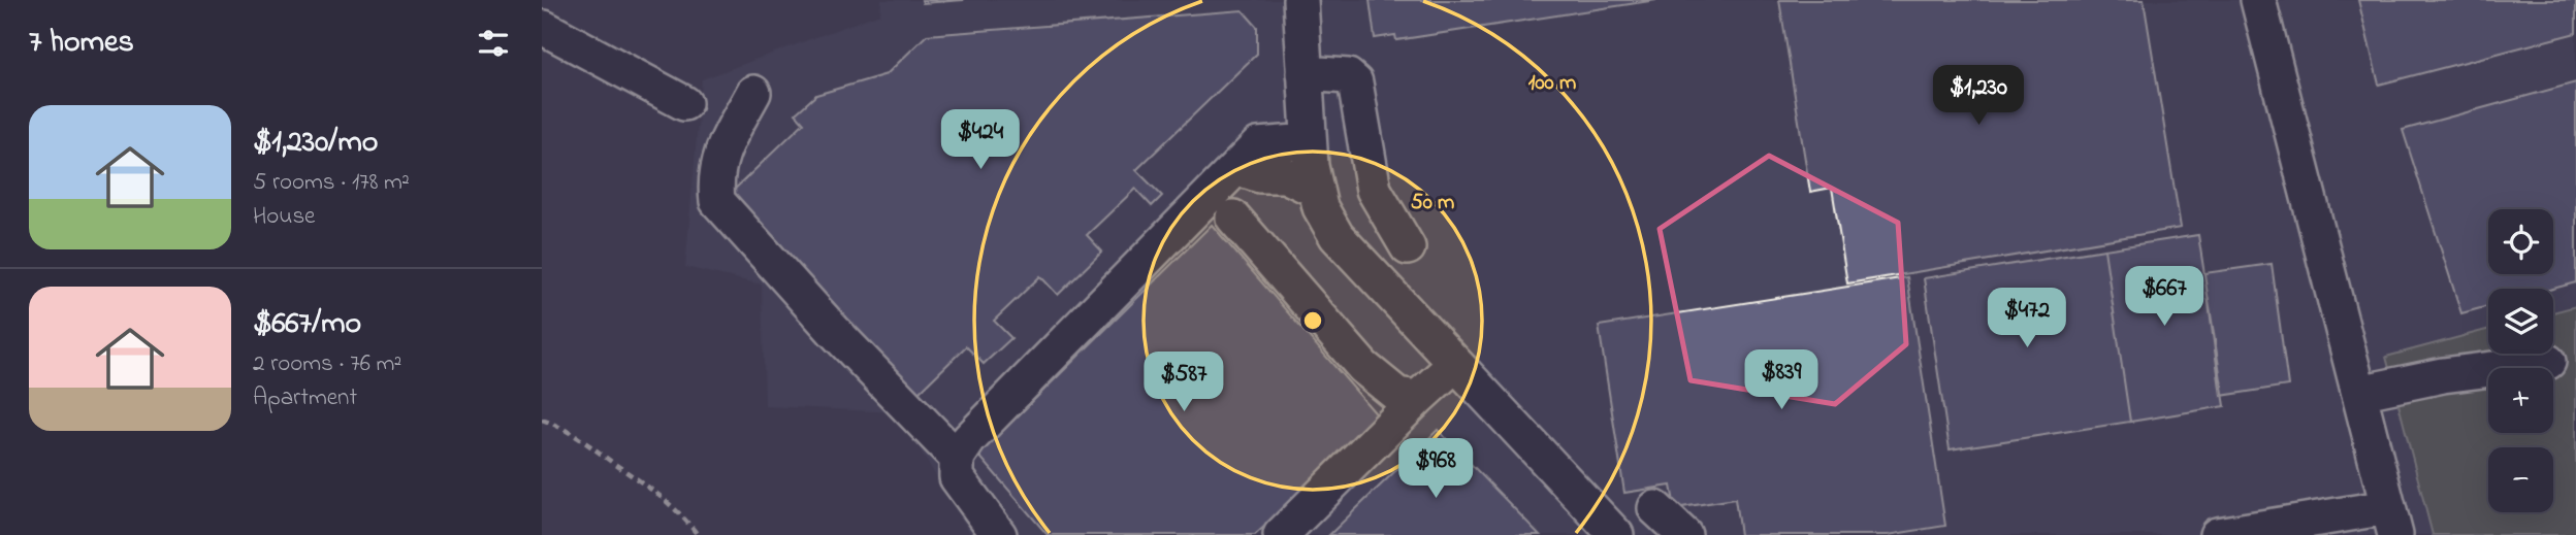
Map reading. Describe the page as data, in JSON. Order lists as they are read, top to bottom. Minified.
{"page":{"heading":"7 homes","price":["$1,230","$424","$667","$472","$839","$587","$968"],"list":[{"name":"$1,230/mo","note":"5 rooms · 178 m² · House"},{"name":"$667/mo","note":"2 rooms · 76 m² · Apartment"}],"map_buttons":["+","−"]},"rings":["100 m","50 m"]}
